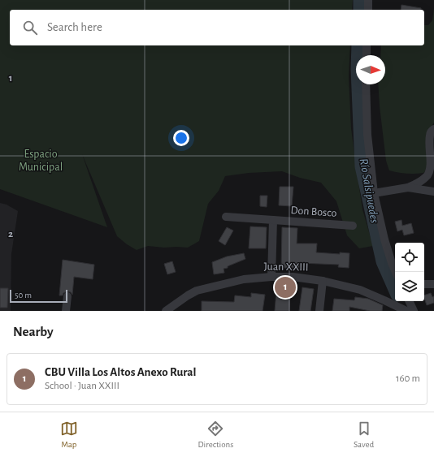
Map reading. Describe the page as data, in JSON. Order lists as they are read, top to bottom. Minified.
{"streets":{"street":["Don Bosco","Juan XXIII"]},"water":["Río Salsipuedes"],"parks":["Espacio Municipal"],"scale_bar":"50 m","north":"right","page":{"search":"Search here","pins":"1","scale":"50 m","heading":"Nearby","list":[{"mark":"1","name":"CBU Villa Los Altos Anexo Rural","note":"School · Juan XXIII","value":"160 m"}],"nav":["Map","Directions","Saved"]},"grid":{"rows":["1","2"]}}
